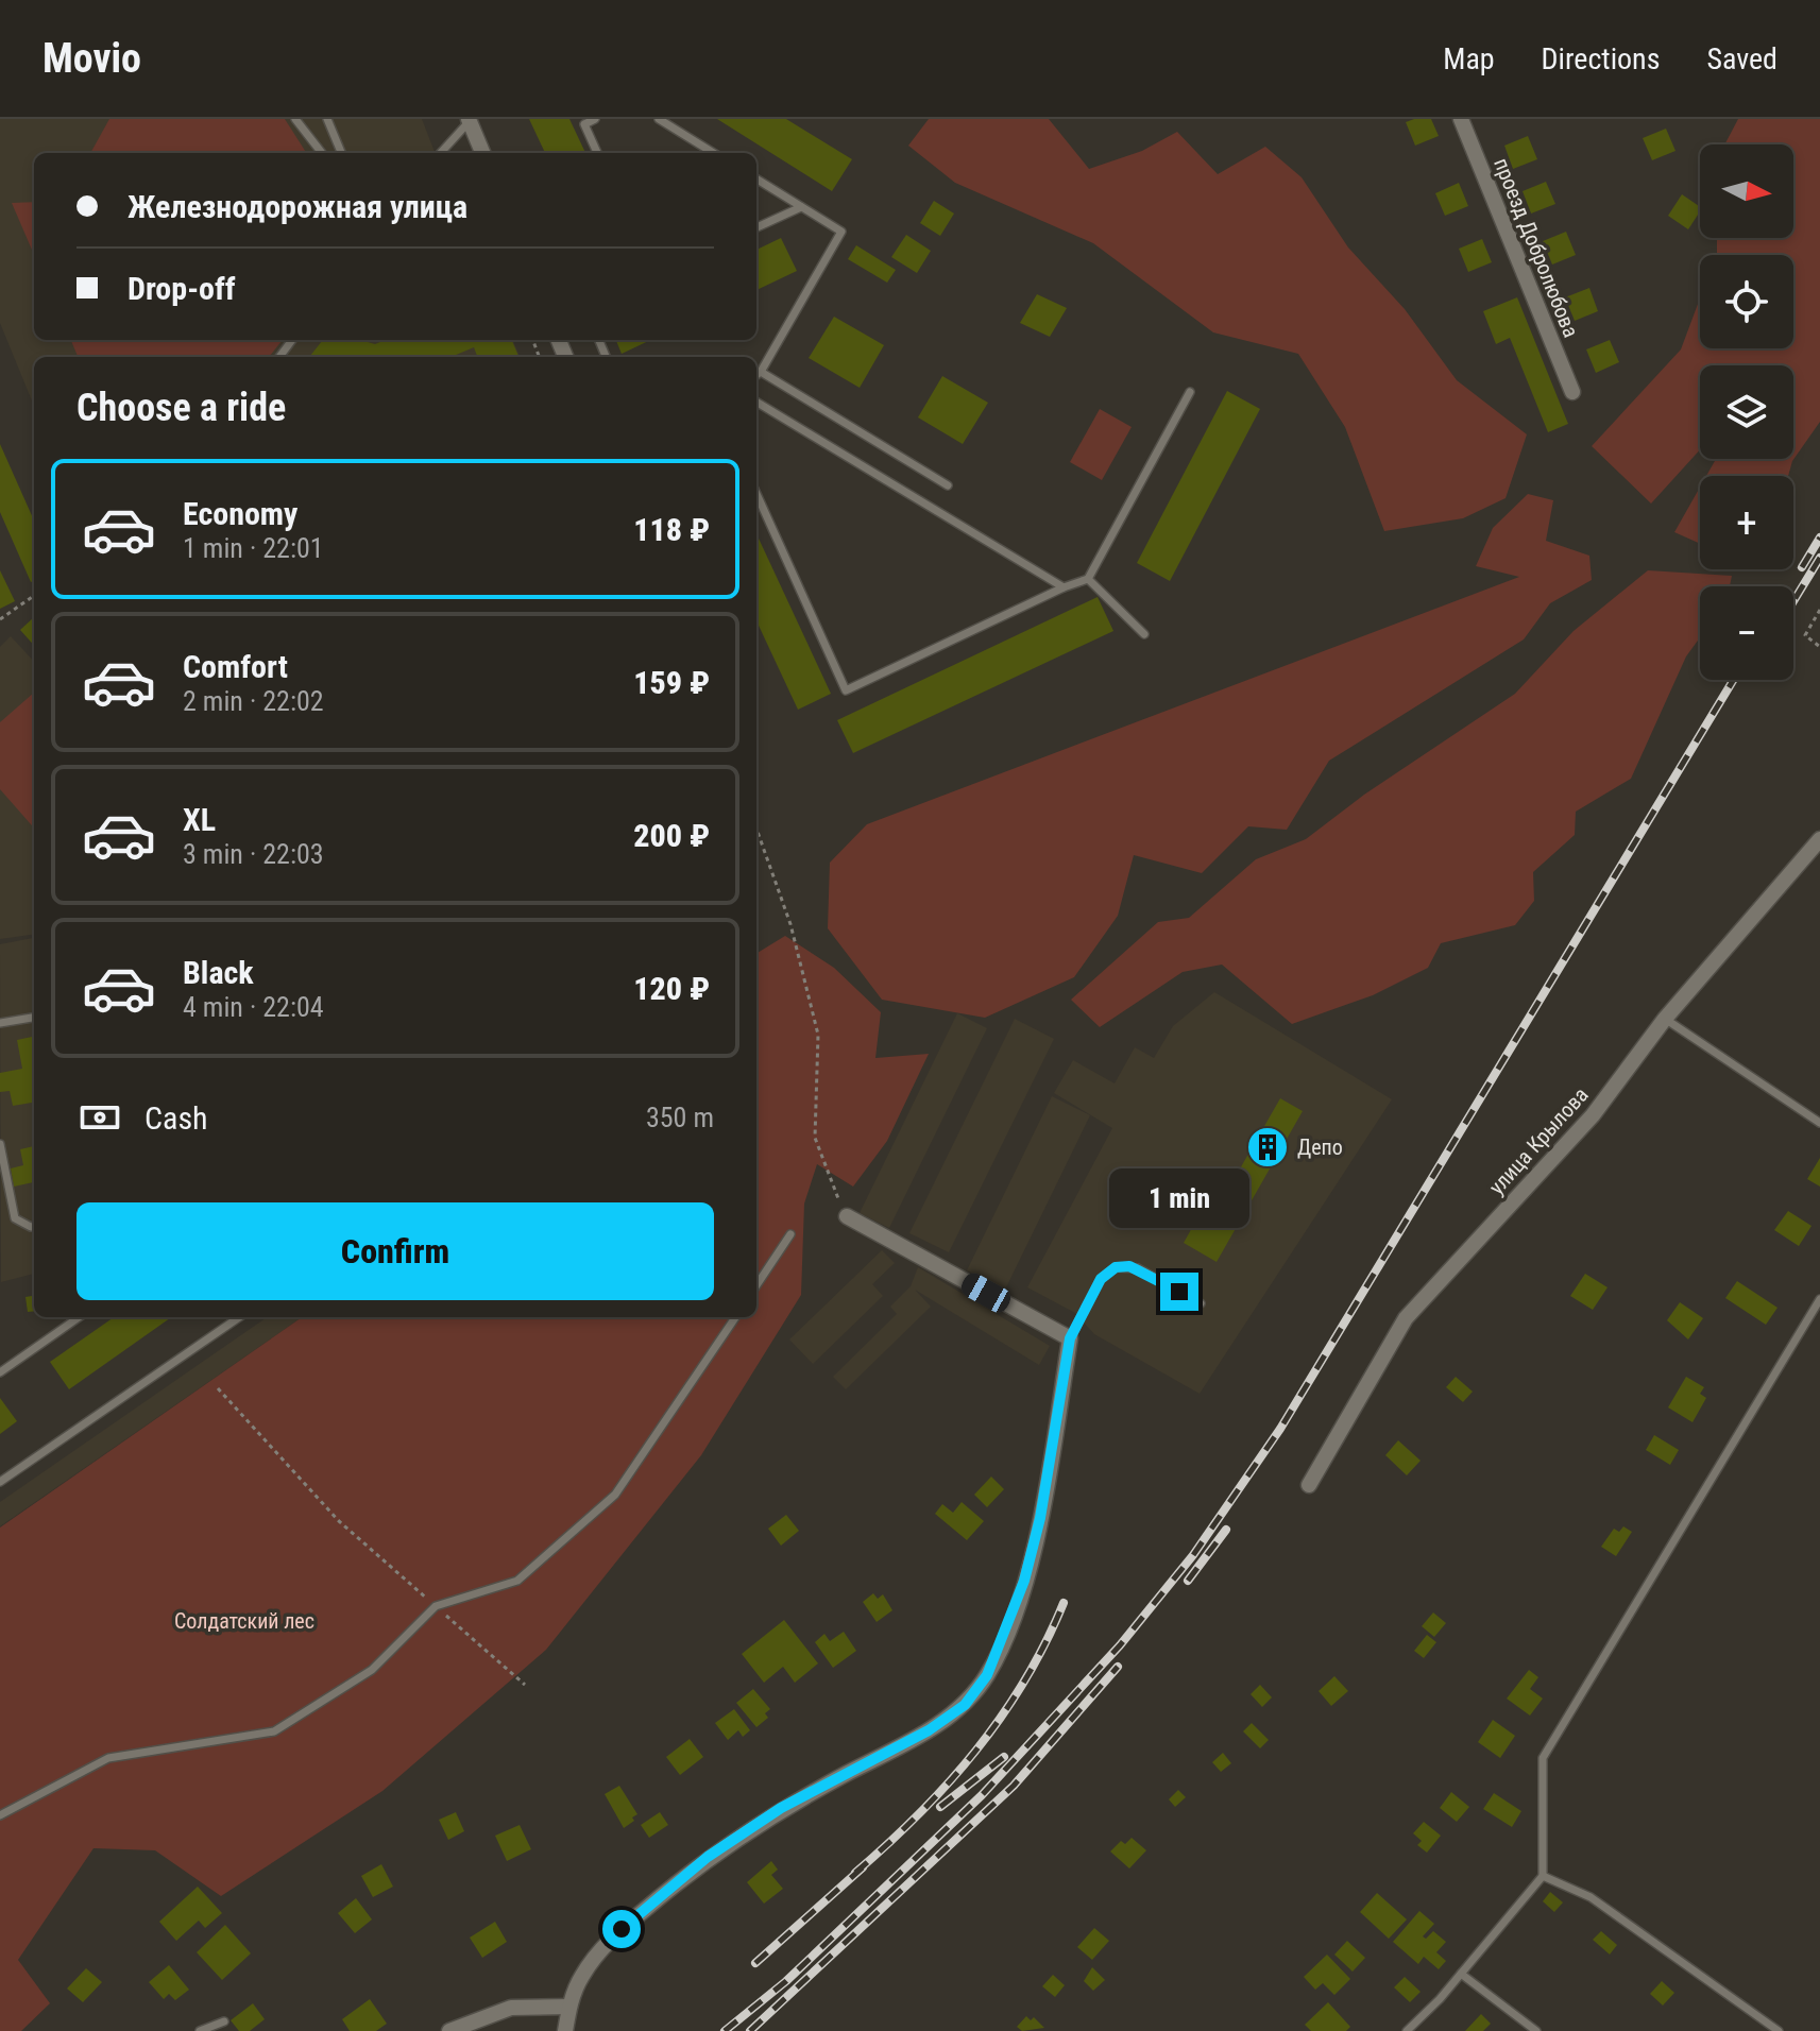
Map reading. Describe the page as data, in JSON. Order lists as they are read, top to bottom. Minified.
{"streets":{"street":["проезд Добролюбова","улица Крылова"]},"parks":["Солдатский лес"],"places":{"building":["Депо"]},"north":"right","page":{"header":"Movio","nav":["Map","Directions","Saved"],"map_buttons":["+","−"],"banner":["Железнодорожная улица","Drop-off"],"heading":"Choose a ride","list":[{"name":"Economy","note":"1 min · 22:01","value":"118 ₽"},{"name":"Comfort","note":"2 min · 22:02","value":"159 ₽"},{"name":"XL","note":"3 min · 22:03","value":"200 ₽"},{"name":"Black","note":"4 min · 22:04","value":"120 ₽"}],"pay":["Cash","350 m"],"bubble":"1 min","buttons":"Confirm"}}
